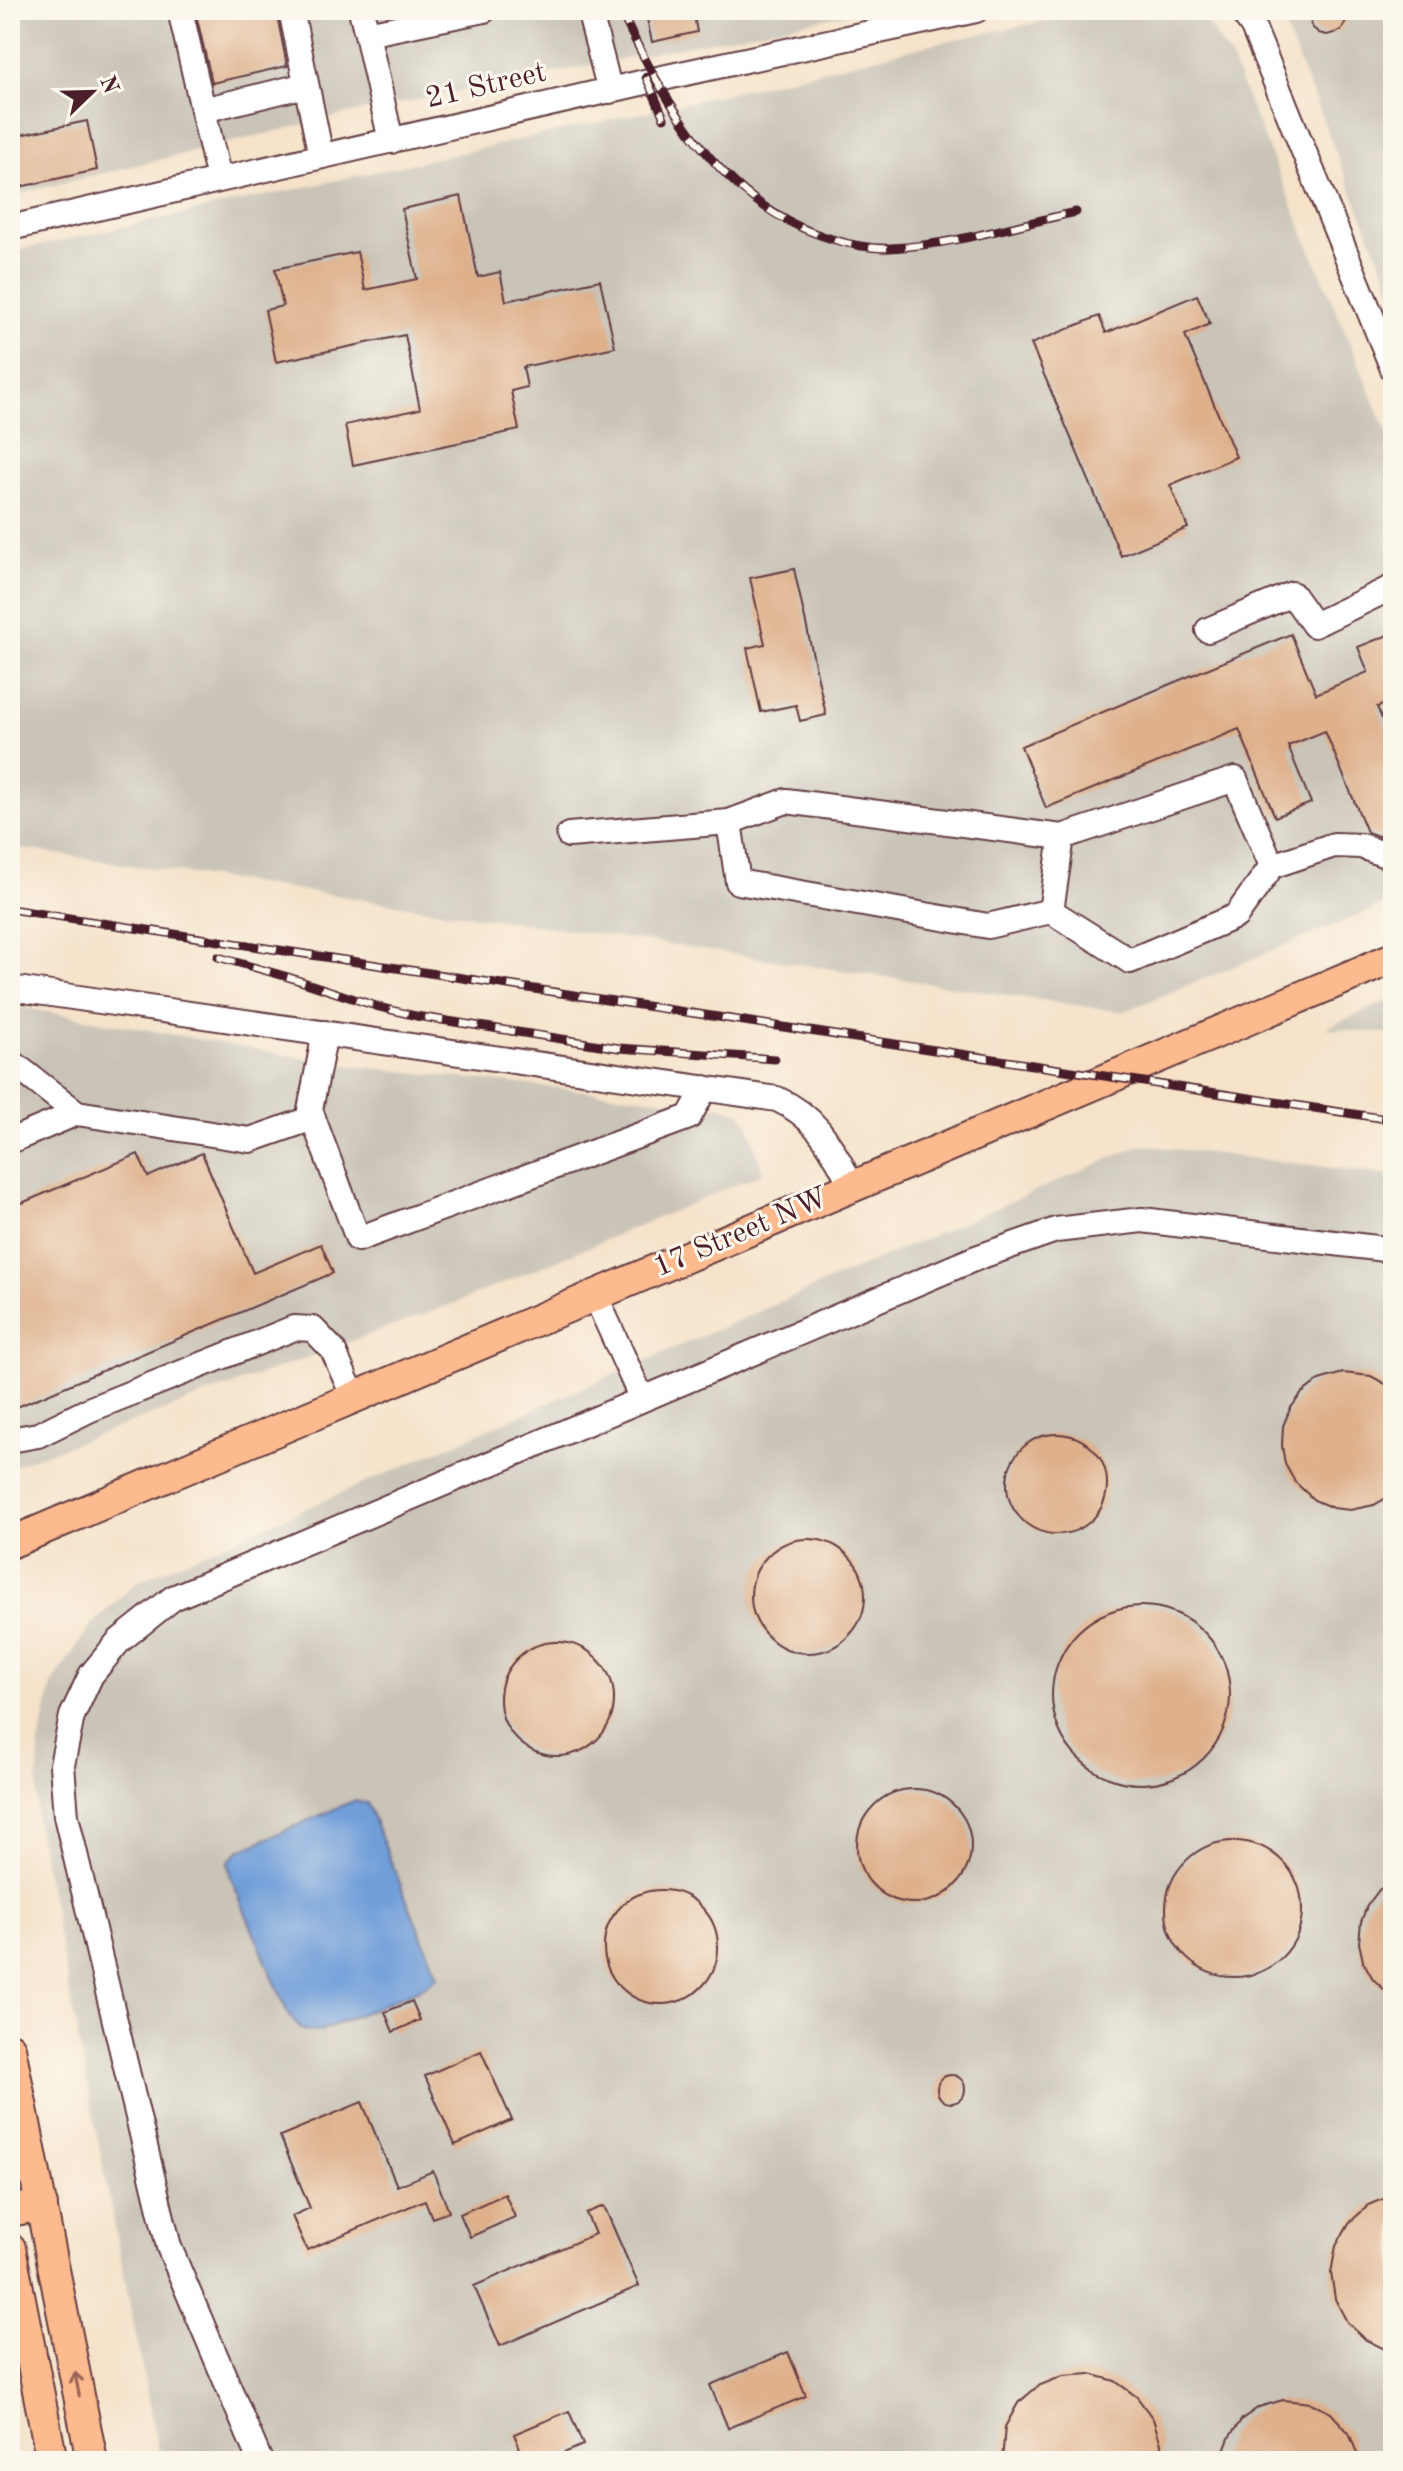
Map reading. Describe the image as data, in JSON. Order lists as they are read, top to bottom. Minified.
{"streets":{"main road":["17 Street NW"],"street":["21 Street"]},"north":"top right"}
